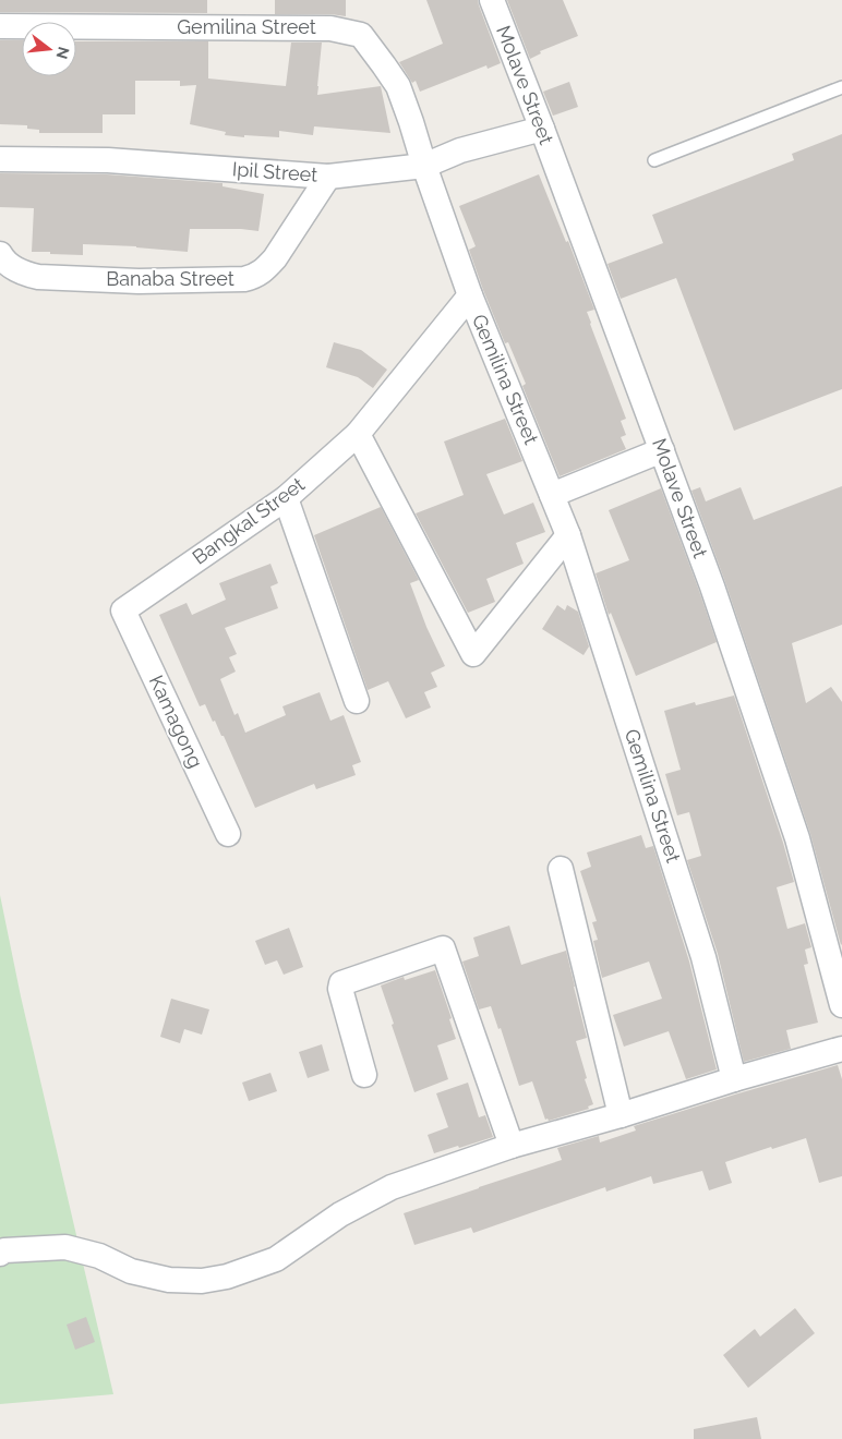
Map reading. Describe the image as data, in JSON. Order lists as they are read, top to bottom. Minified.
{"streets":{"street":["Gemilina Street","Molave Street","Ipil Street","Banaba Street","Bangkal Street","Kamagong"]},"crossings":[["Gemilina Street","Ipil Street"],["Gemilina Street","Bangkal Street"],["Molave Street","Ipil Street"],["Ipil Street","Banaba Street"],["Bangkal Street","Kamagong"]],"north":"right"}
